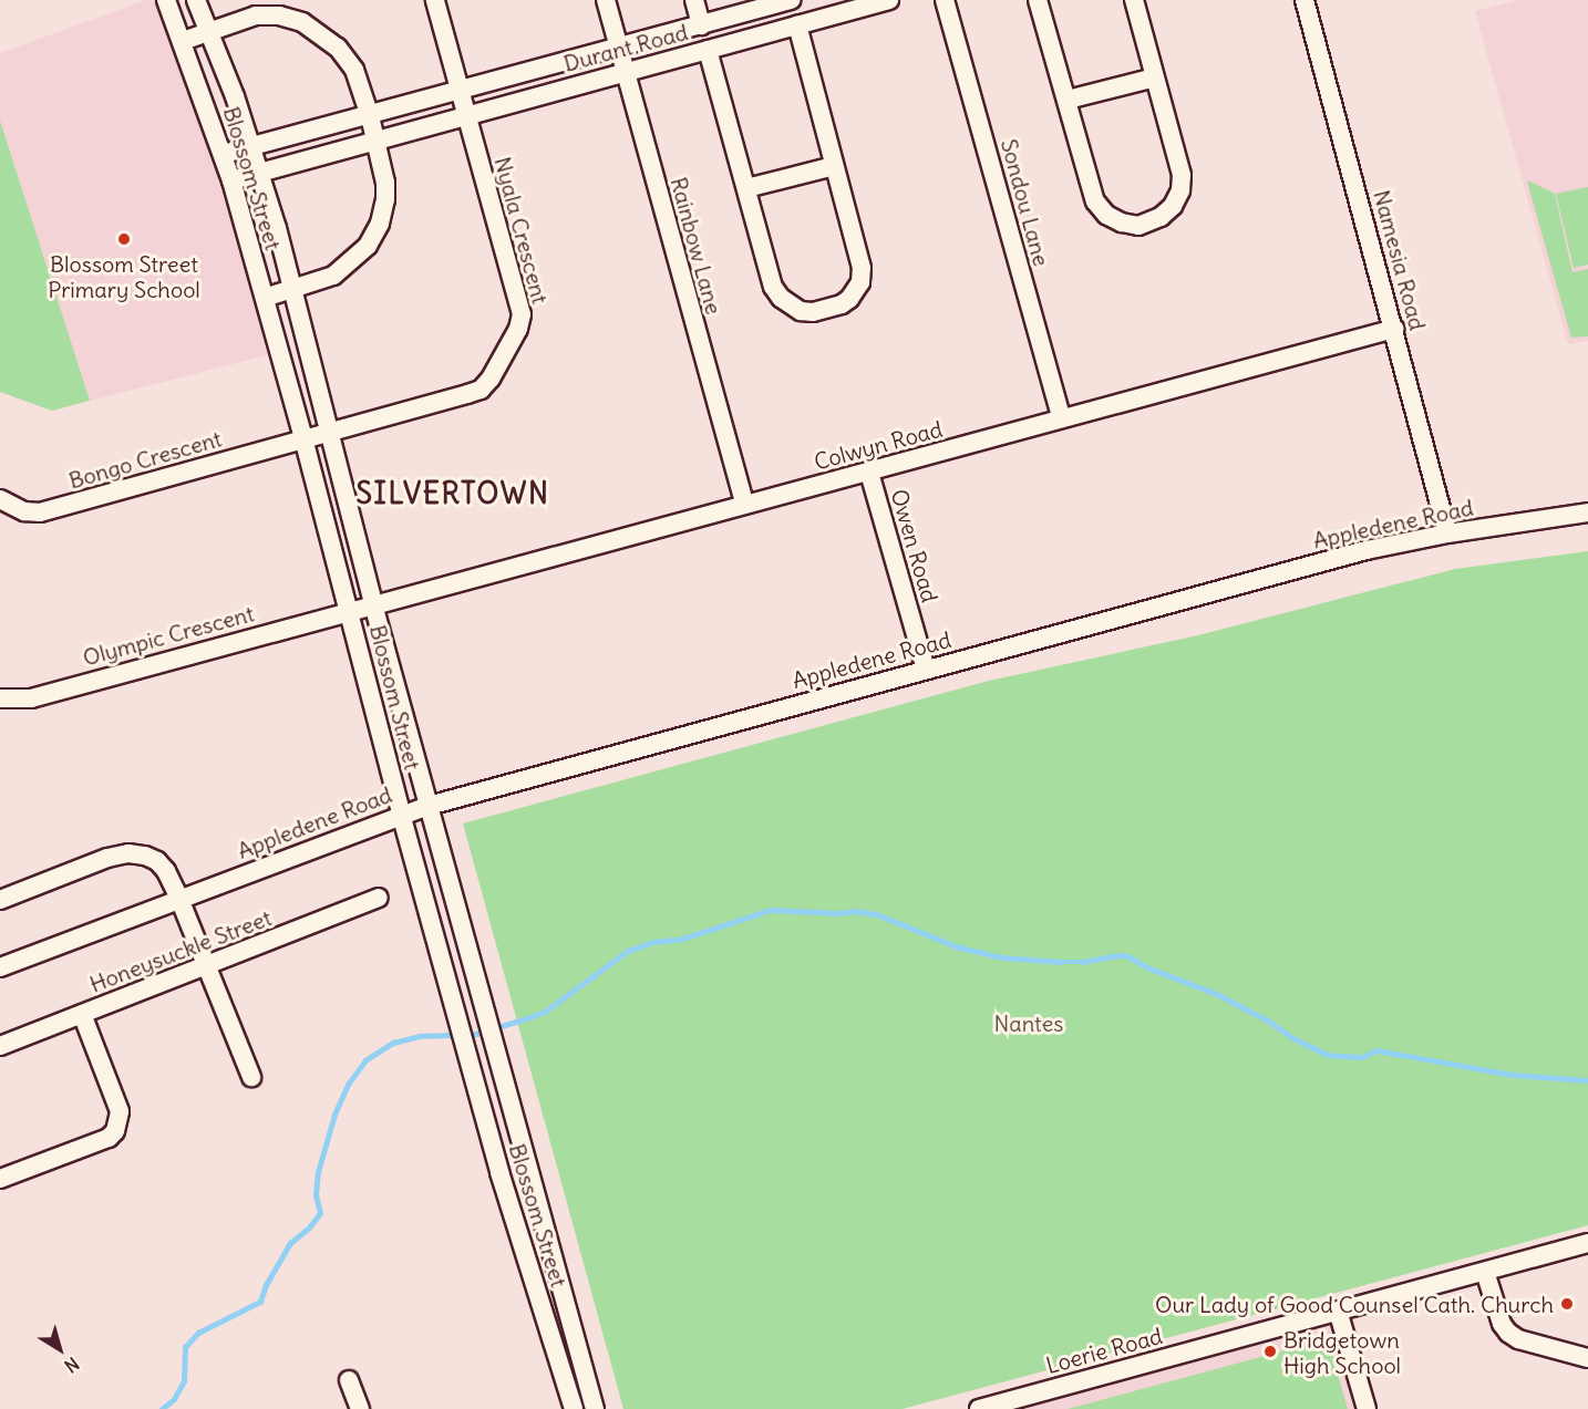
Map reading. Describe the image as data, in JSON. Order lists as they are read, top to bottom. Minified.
{"streets":{"street":["Durant Road","Blossom Street","Sondou Lane","Nyala Crescent","Rainbow Lane","Namesia Road","Colwyn Road","Bongo Crescent","Appledene Road","Owen Road","Olympic Crescent","Honeysuckle Street","Loerie Road"]},"crossings":[["Durant Road","Blossom Street"],["Durant Road","Nyala Crescent"],["Durant Road","Rainbow Lane"],["Blossom Street","Nyala Crescent"],["Blossom Street","Colwyn Road"],["Blossom Street","Bongo Crescent"],["Blossom Street","Appledene Road"],["Blossom Street","Olympic Crescent"],["Sondou Lane","Colwyn Road"],["Nyala Crescent","Bongo Crescent"],["Rainbow Lane","Colwyn Road"],["Namesia Road","Colwyn Road"],["Namesia Road","Appledene Road"],["Colwyn Road","Owen Road"],["Colwyn Road","Olympic Crescent"],["Appledene Road","Owen Road"]],"districts":["SILVERTOWN"],"parks":["Nantes"],"places":["Blossom Street Primary School","Our Lady of Good Counsel Cath. Church","Bridgetown High School"],"north":"bottom right"}
